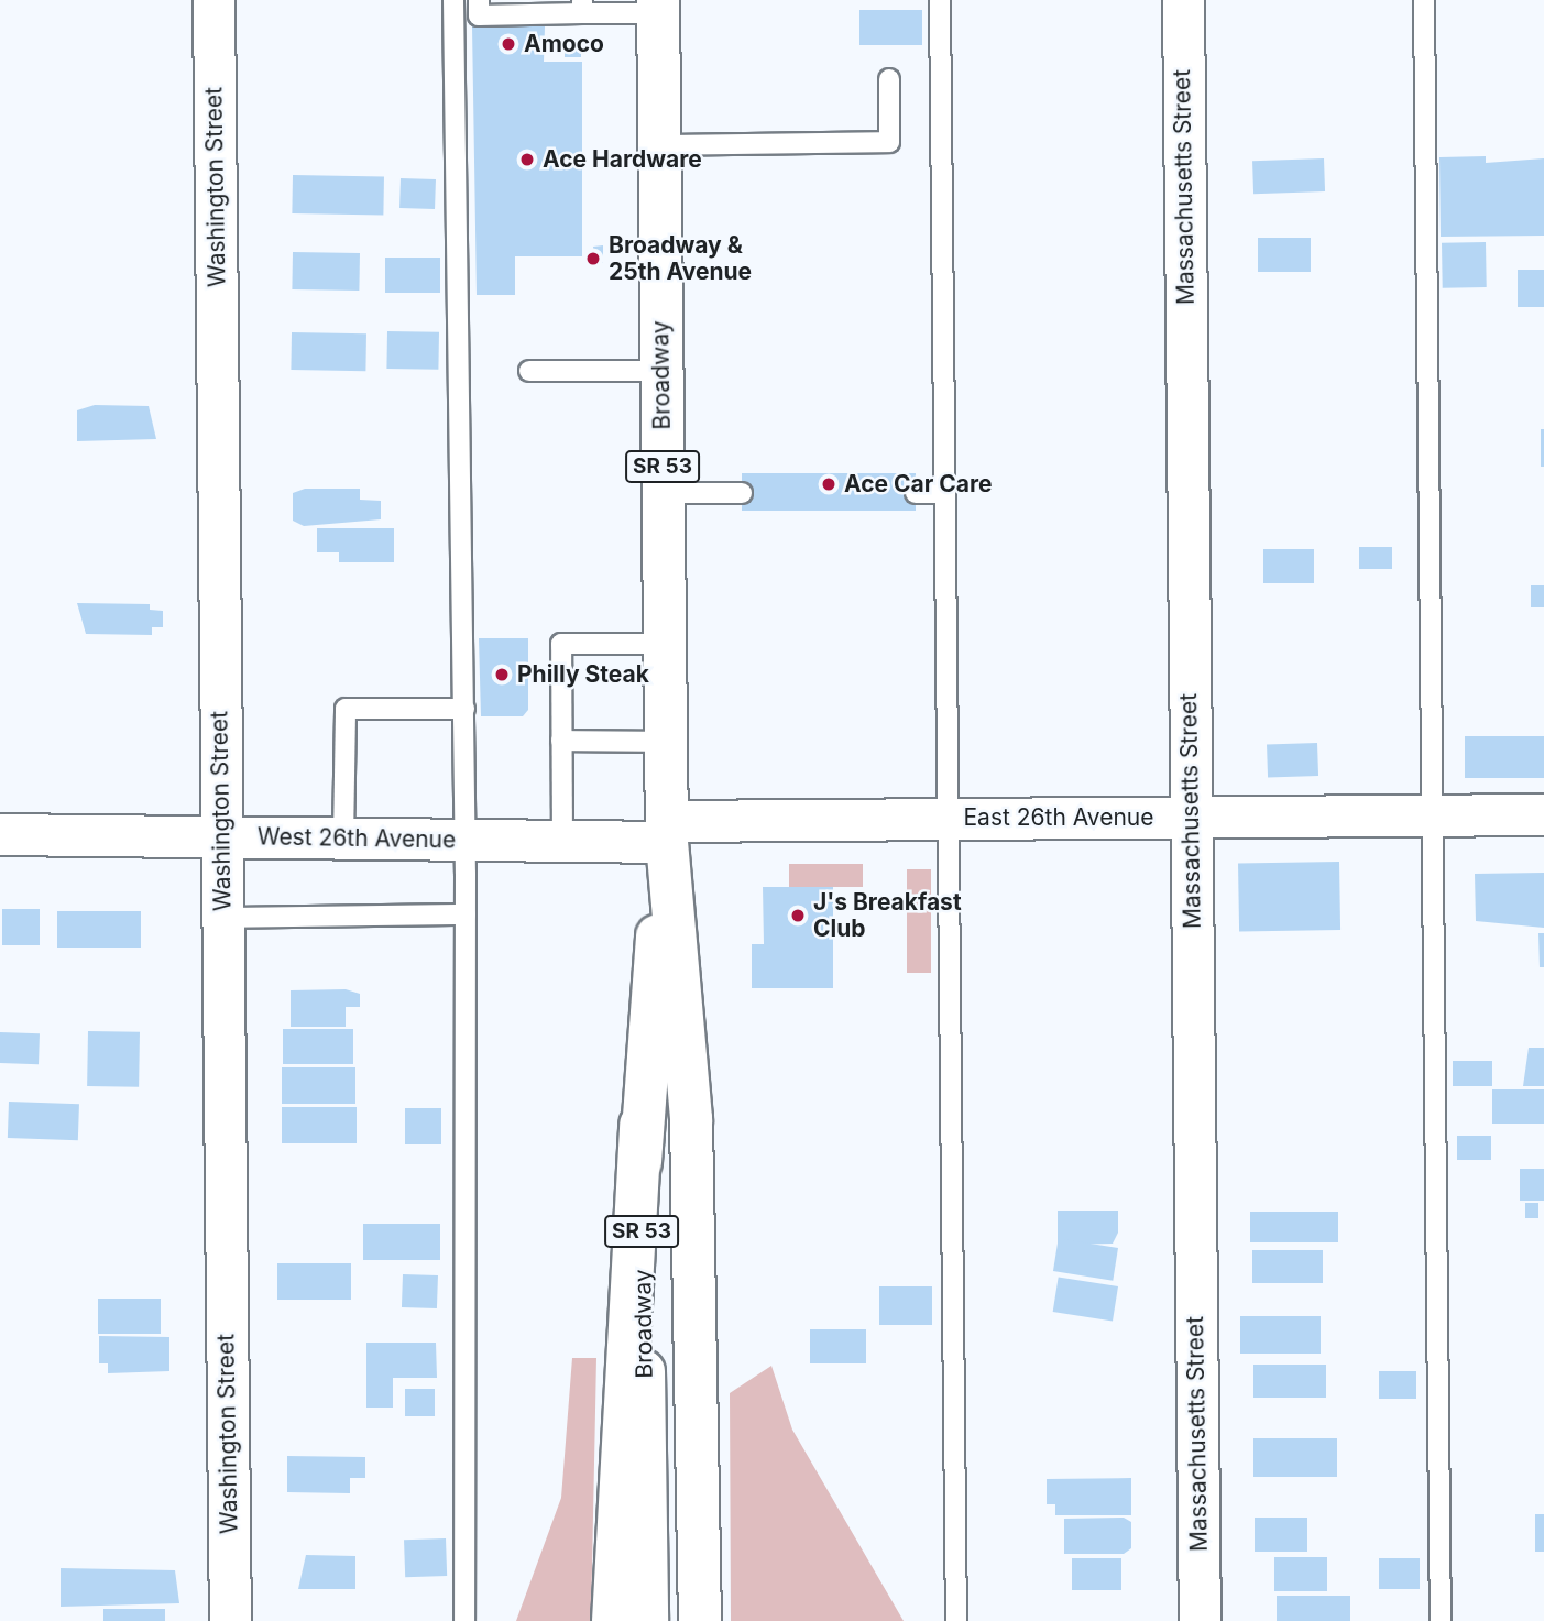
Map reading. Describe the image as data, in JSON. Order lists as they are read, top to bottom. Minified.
{"streets":{"main road":["Broadway","SR 53"],"street":["Washington Street","Massachusetts Street","East 26th Avenue","West 26th Avenue"]},"crossings":[["Washington Street","West 26th Avenue"],["Massachusetts Street","East 26th Avenue"],["Broadway","East 26th Avenue"],["Broadway","West 26th Avenue"],["East 26th Avenue","West 26th Avenue"]],"places":["Amoco","Ace Hardware","Broadway & 25th Avenue","Ace Car Care","Philly Steak","J's Breakfast Club"]}
